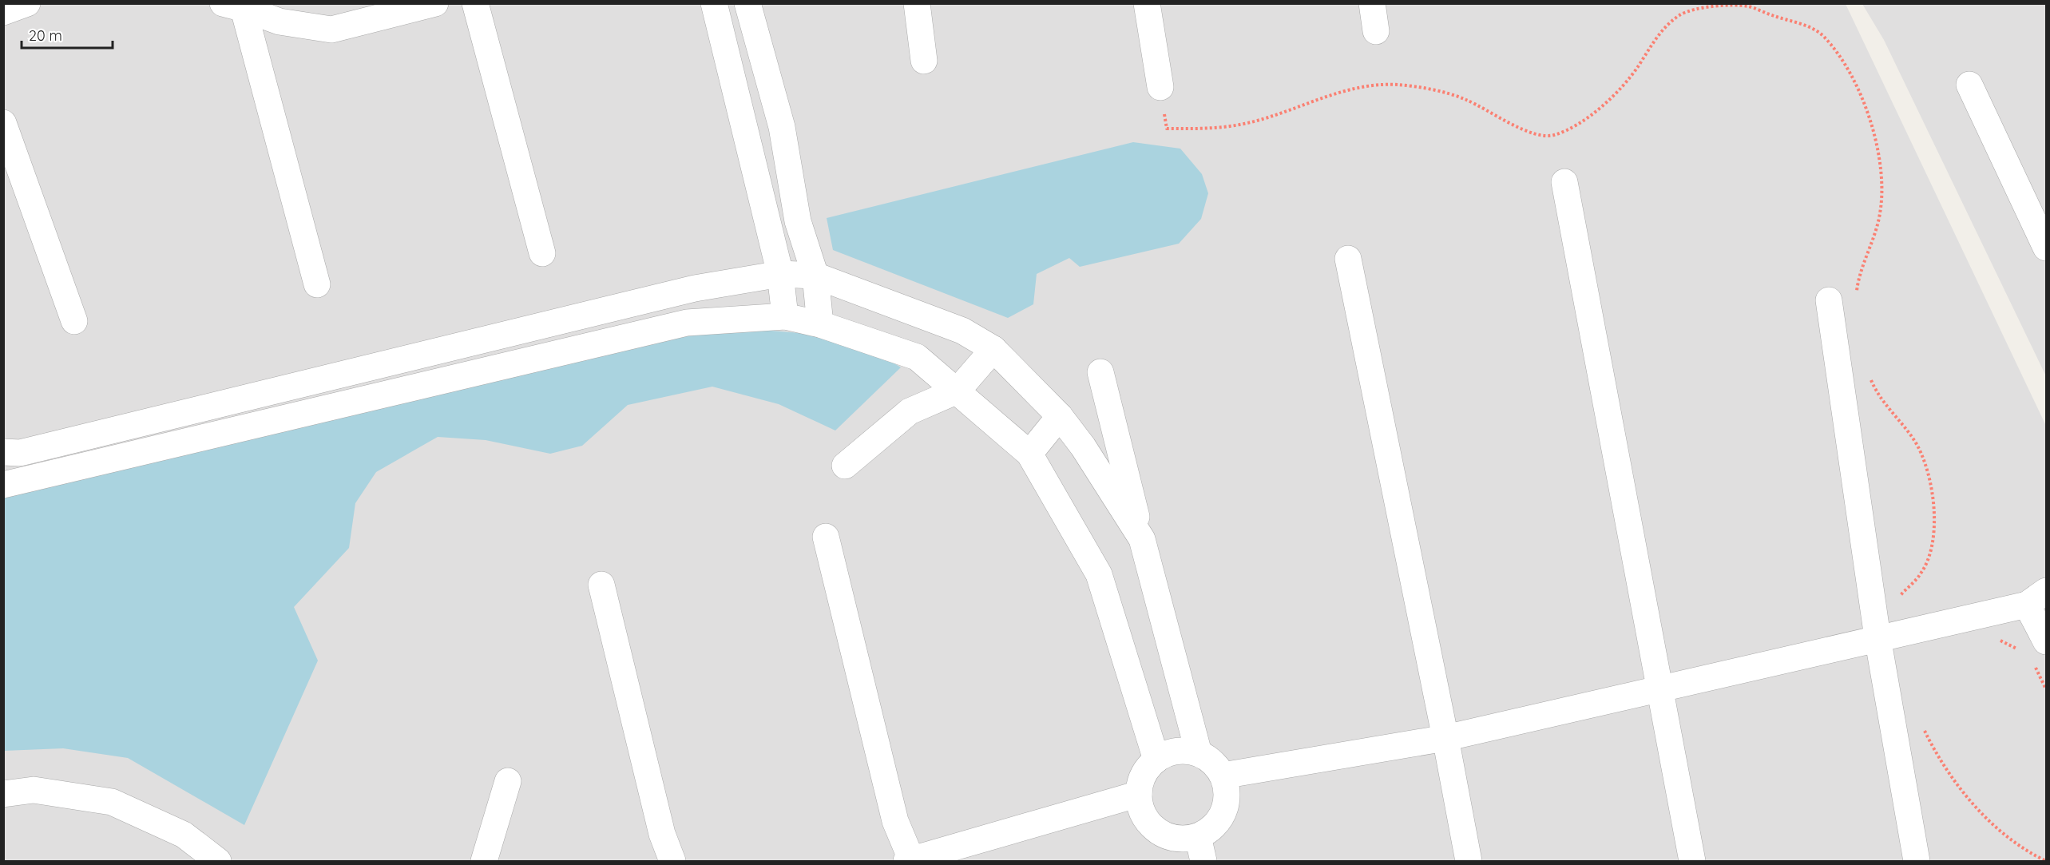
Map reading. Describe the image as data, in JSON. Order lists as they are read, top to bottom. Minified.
{"scale_bar":"20 m"}
